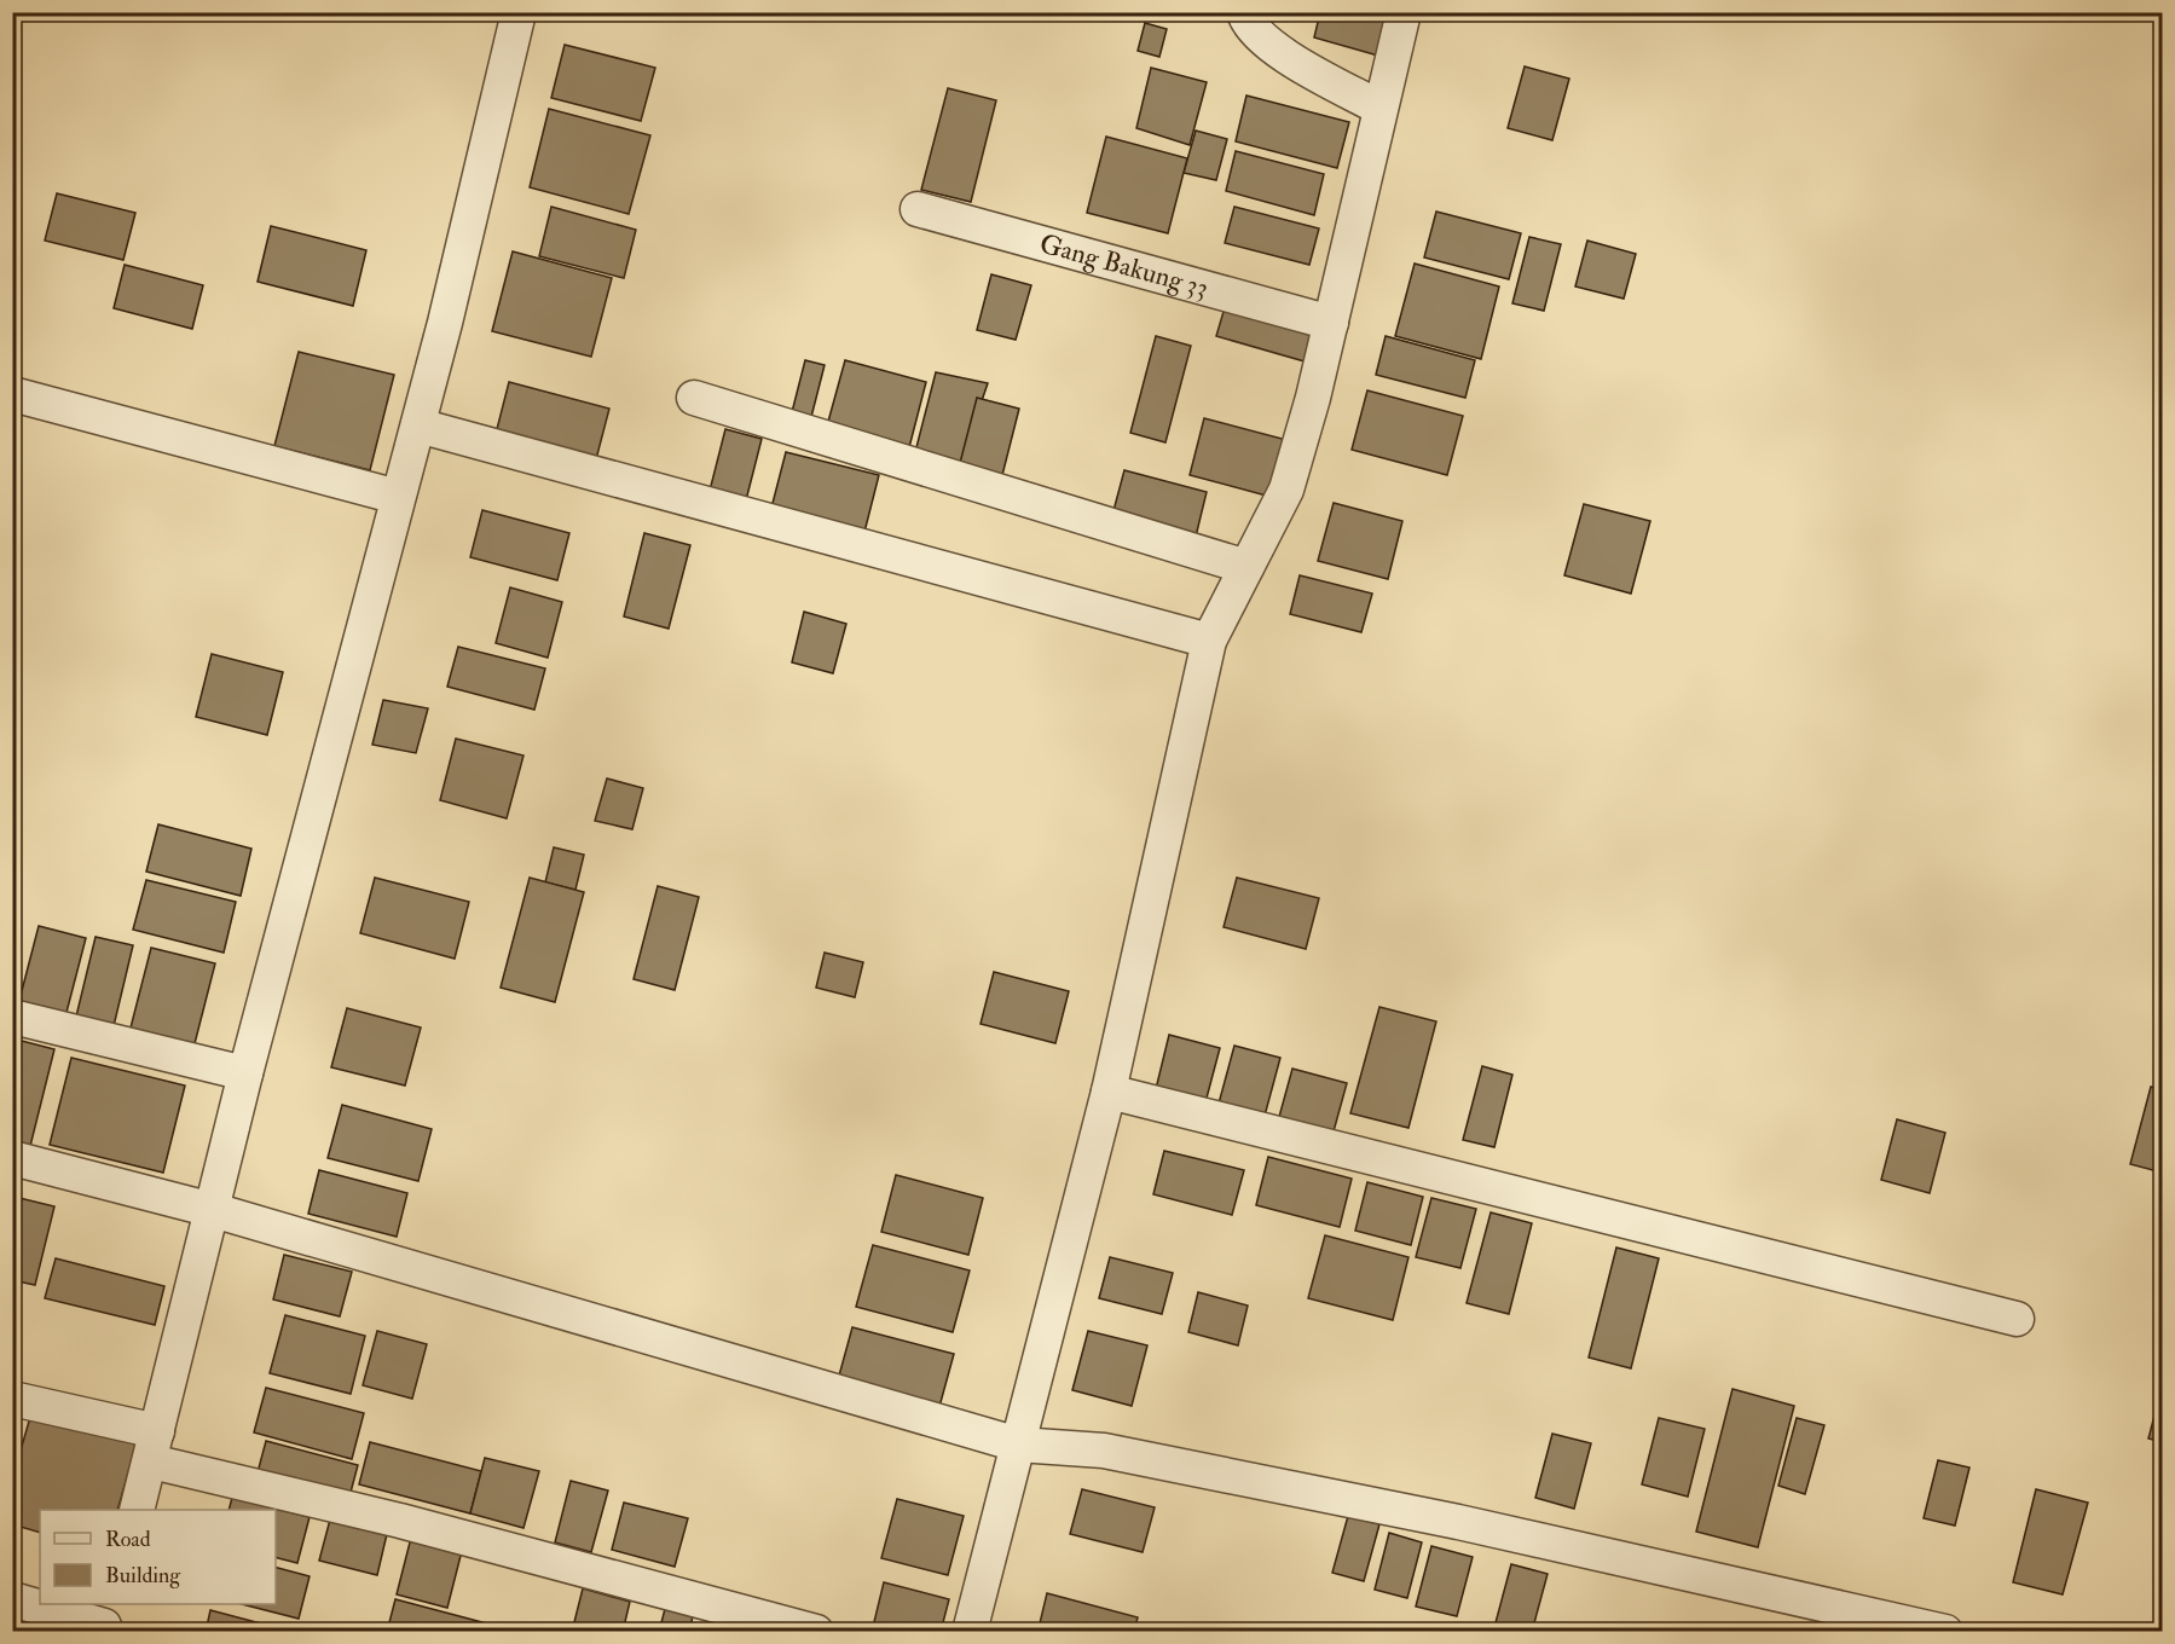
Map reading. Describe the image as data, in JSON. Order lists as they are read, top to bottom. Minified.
{"streets":{"street":["Gang Bakung 33"]},"legend":["Road","Building"]}
